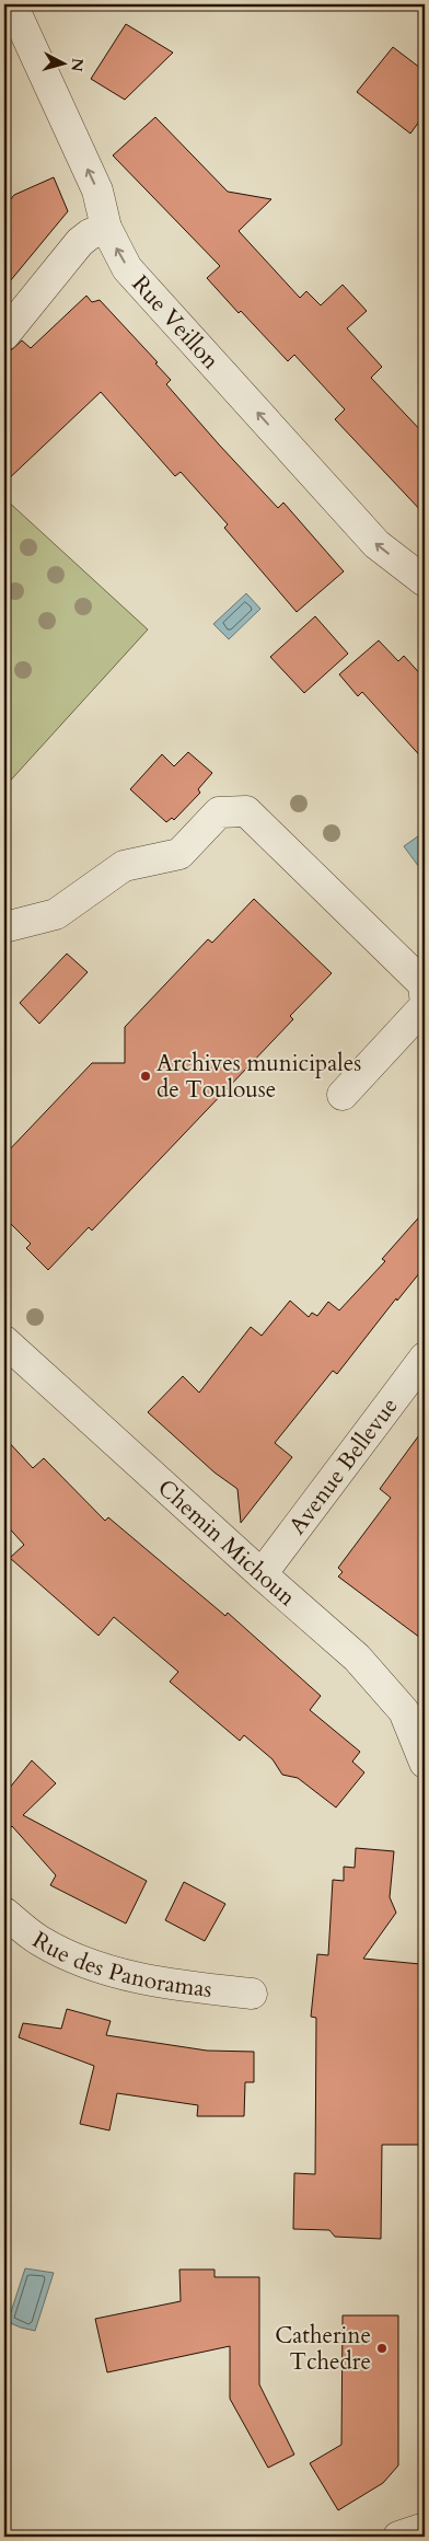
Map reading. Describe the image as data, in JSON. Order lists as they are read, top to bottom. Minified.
{"streets":{"street":["Rue Veillon","Avenue Bellevue","Chemin Michoun","Rue des Panoramas"]},"crossings":[["Avenue Bellevue","Chemin Michoun"]],"one_way":["Rue Veillon"],"places":["Archives municipales de Toulouse","Catherine Tchedre"],"north":"right"}
